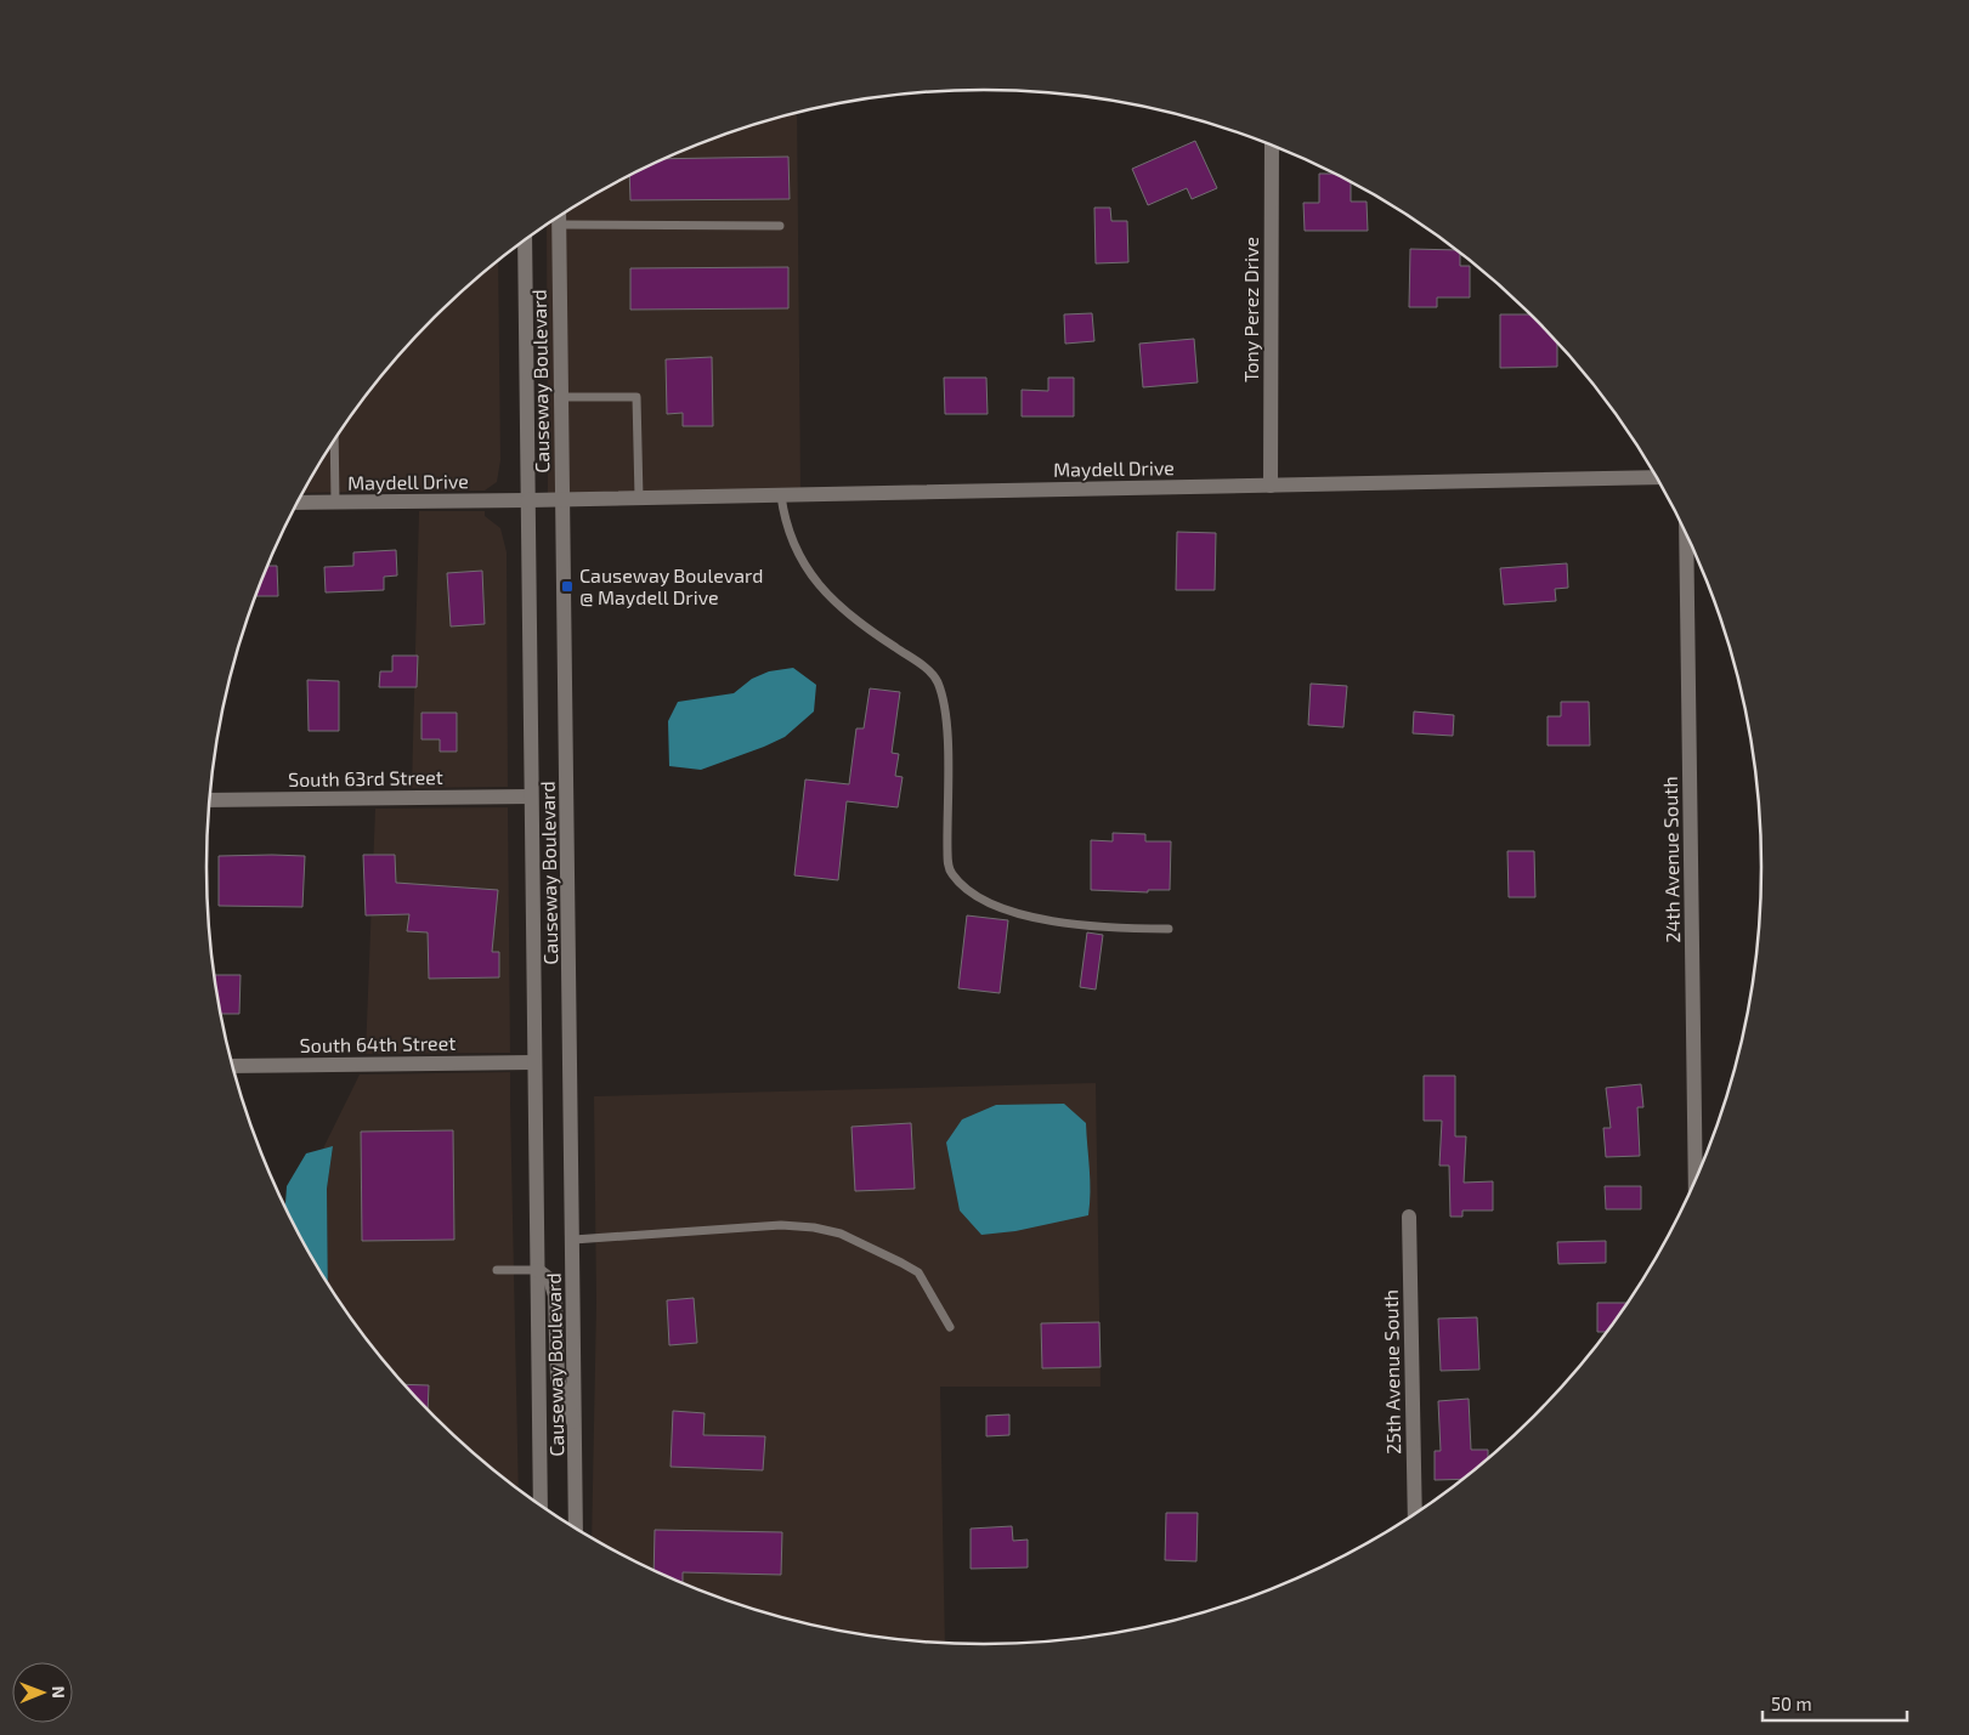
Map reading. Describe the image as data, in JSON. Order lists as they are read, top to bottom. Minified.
{"streets":{"street":["Tony Perez Drive","Causeway Boulevard","Maydell Drive","South 63rd Street","24th Avenue South","South 64th Street","25th Avenue South"]},"crossings":[["Tony Perez Drive","Maydell Drive"],["Causeway Boulevard","Maydell Drive"],["Causeway Boulevard","South 63rd Street"],["Causeway Boulevard","South 64th Street"]],"places":{"transit":["Causeway Boulevard @ Maydell Drive"]},"scale_bar":"50 m","north":"right"}
